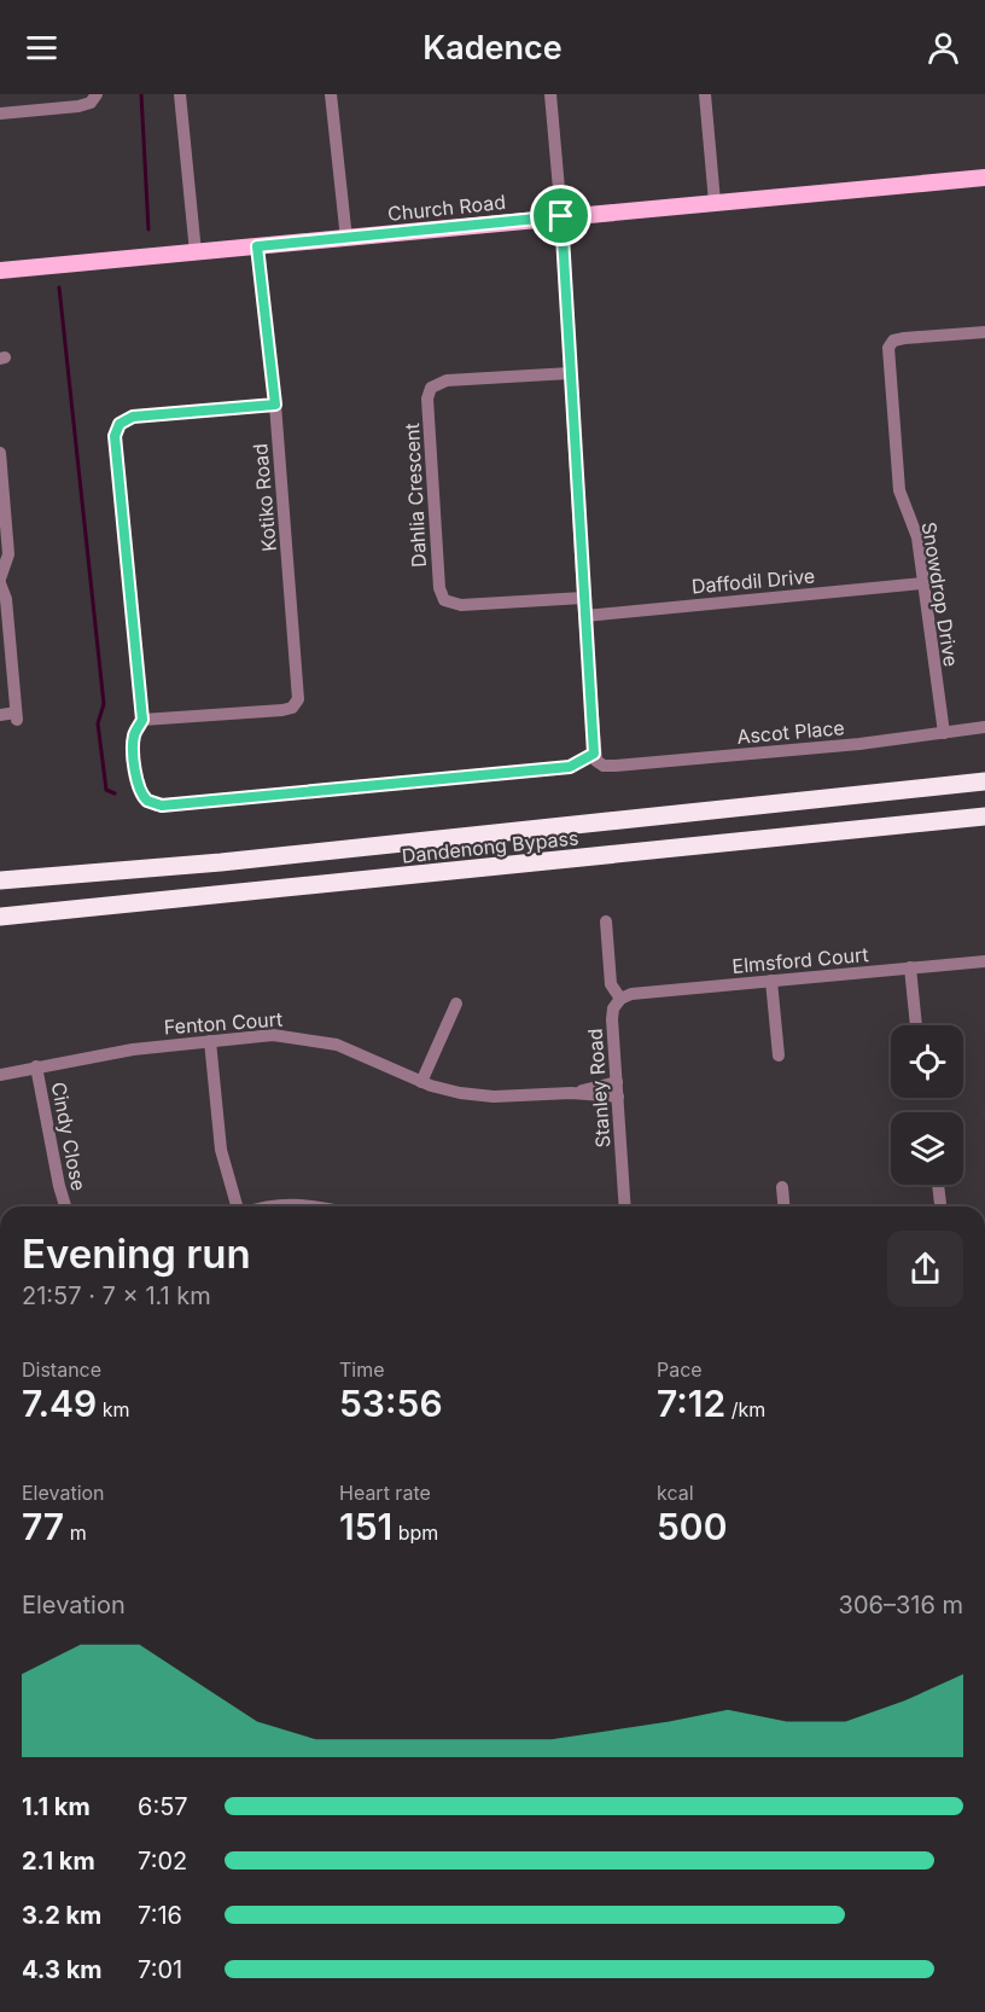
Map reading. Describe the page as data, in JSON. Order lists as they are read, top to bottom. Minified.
{"streets":{"highway":["Dandenong Bypass"],"main road":["Church Road"],"street":["Dahlia Crescent","Kotiko Road","Daffodil Drive","Snowdrop Drive","Ascot Place","Elmsford Court","Fenton Court","Stanley Road","Cindy Close"]},"crossings":[["Church Road","Kotiko Road"],["Daffodil Drive","Snowdrop Drive"],["Snowdrop Drive","Ascot Place"],["Elmsford Court","Stanley Road"],["Fenton Court","Stanley Road"],["Fenton Court","Cindy Close"]],"page":{"header":"Kadence","heading":["Evening run","21:57 · 7 × 1.1 km"],"stats":[["Distance","7.49 km"],["Time","53:56"],["Pace","7:12 /km"],["Elevation","77 m"],["Heart rate","151 bpm"],["kcal","500"]],"chart":["Elevation","306–316 m"],"list":[{"name":"1.1 km","note":"6:57"},{"name":"2.1 km","note":"7:02"},{"name":"3.2 km","note":"7:16"},{"name":"4.3 km","note":"7:01"}]}}
